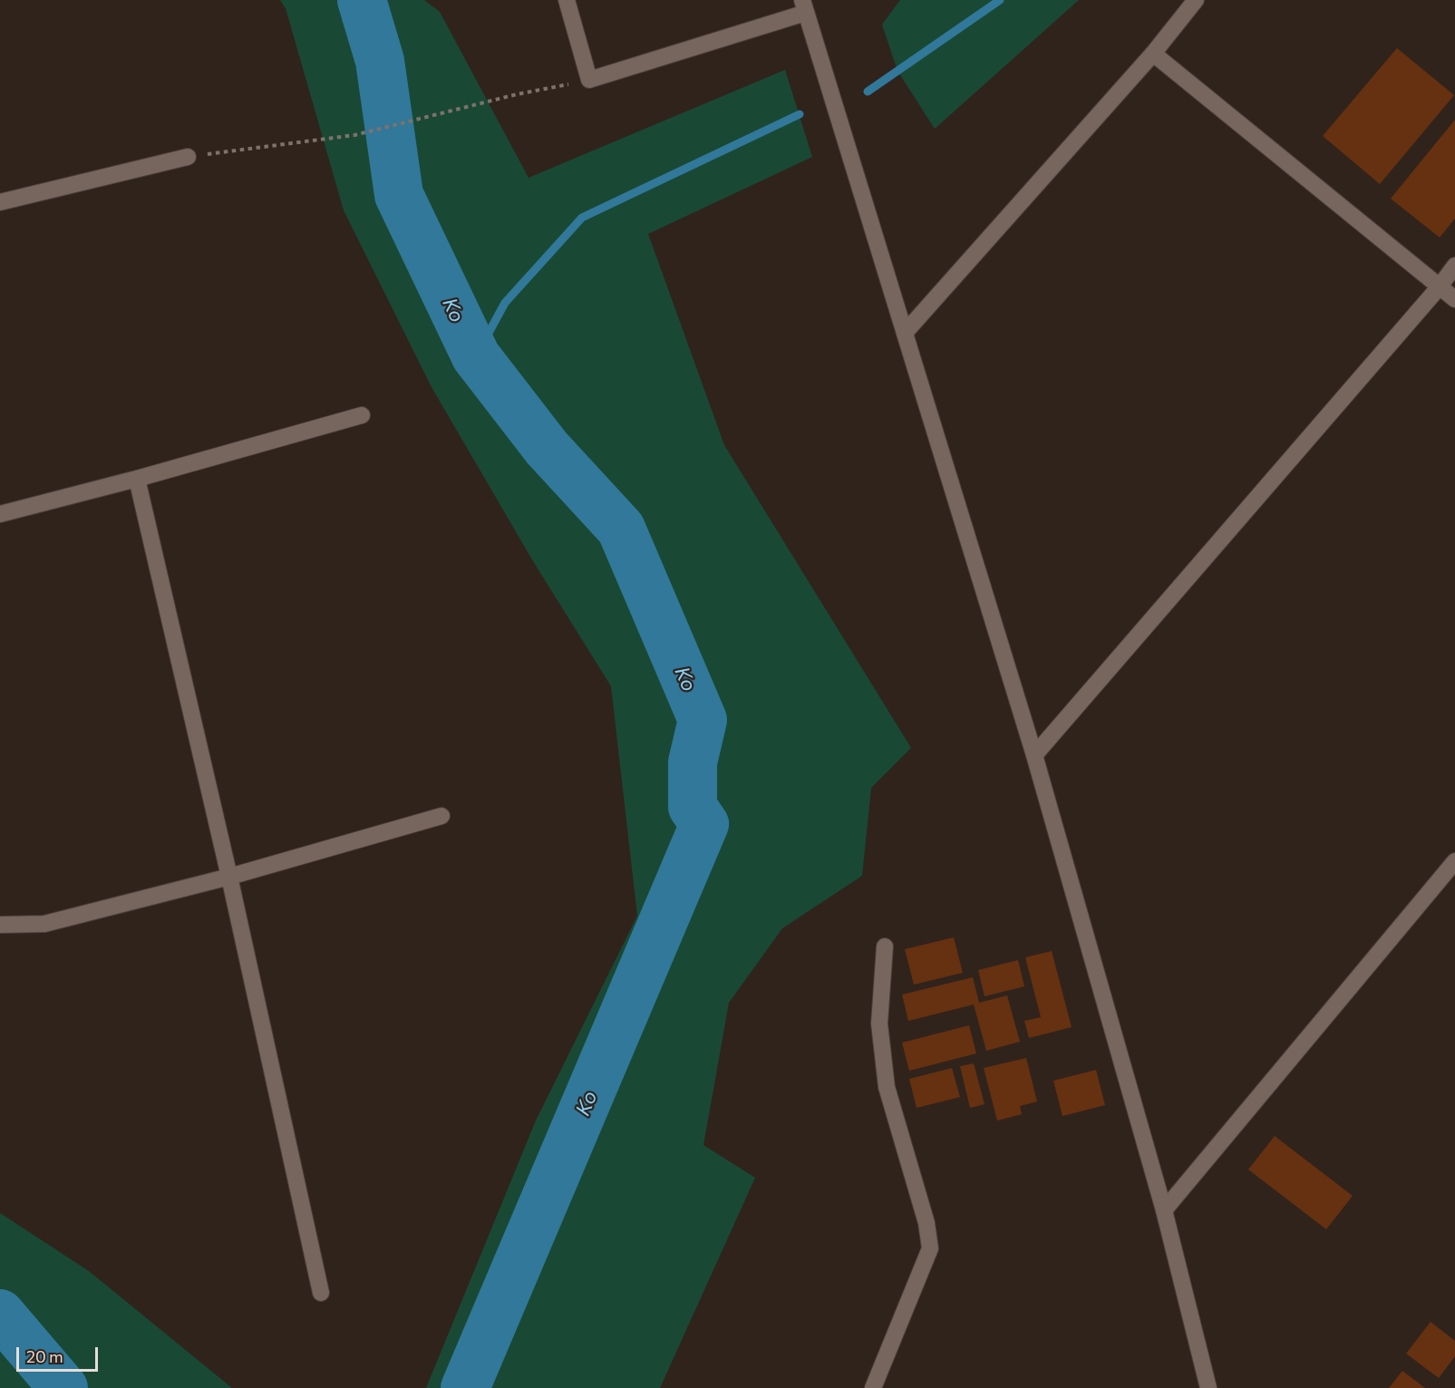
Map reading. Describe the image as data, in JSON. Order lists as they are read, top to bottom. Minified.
{"water":["Ko"],"scale_bar":"20 m"}
